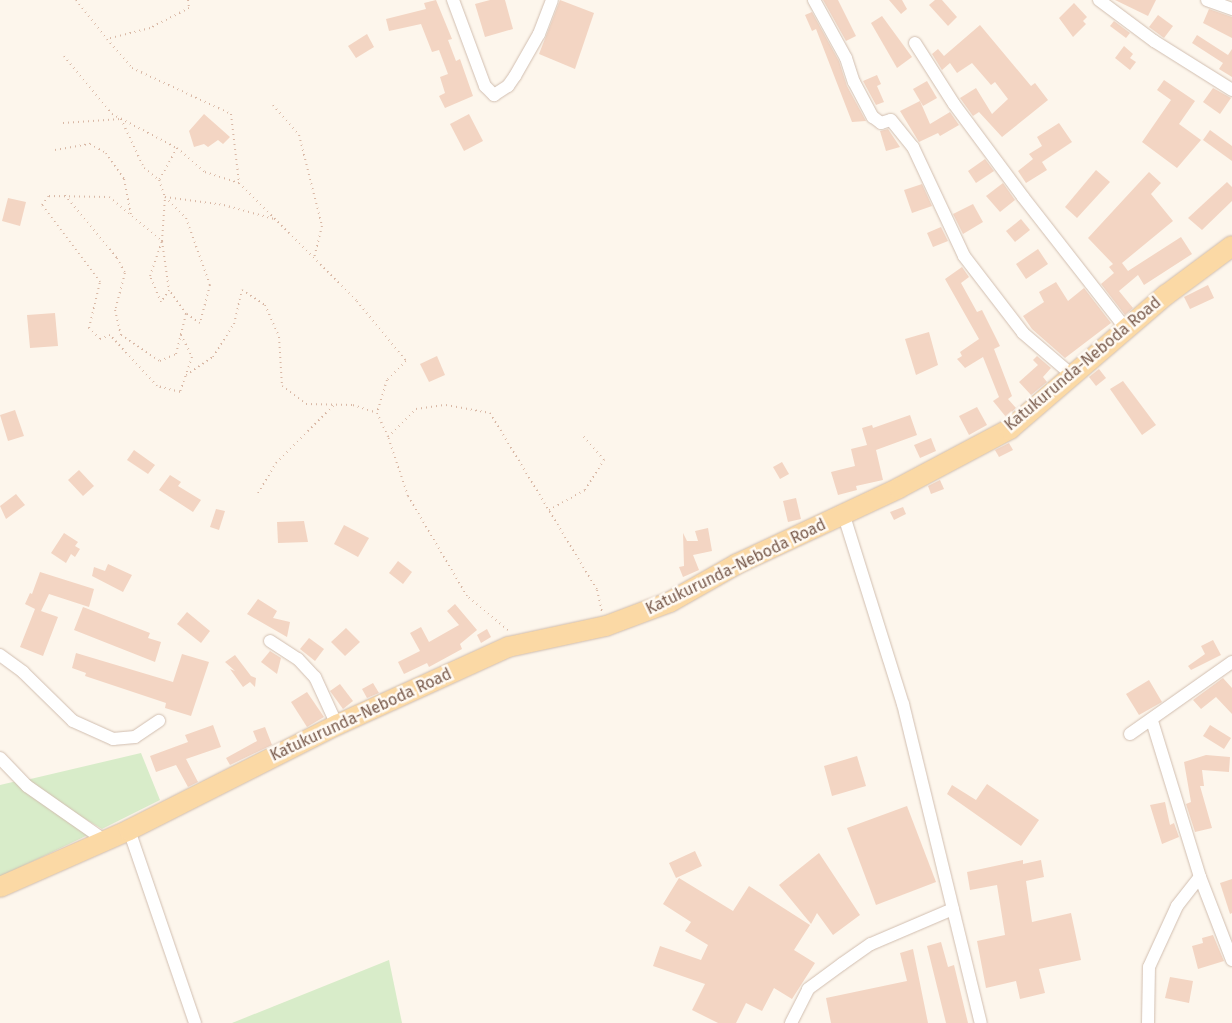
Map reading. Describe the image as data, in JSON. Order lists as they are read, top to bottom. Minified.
{"streets":{"main road":["Katukurunda-Neboda Road"]}}
